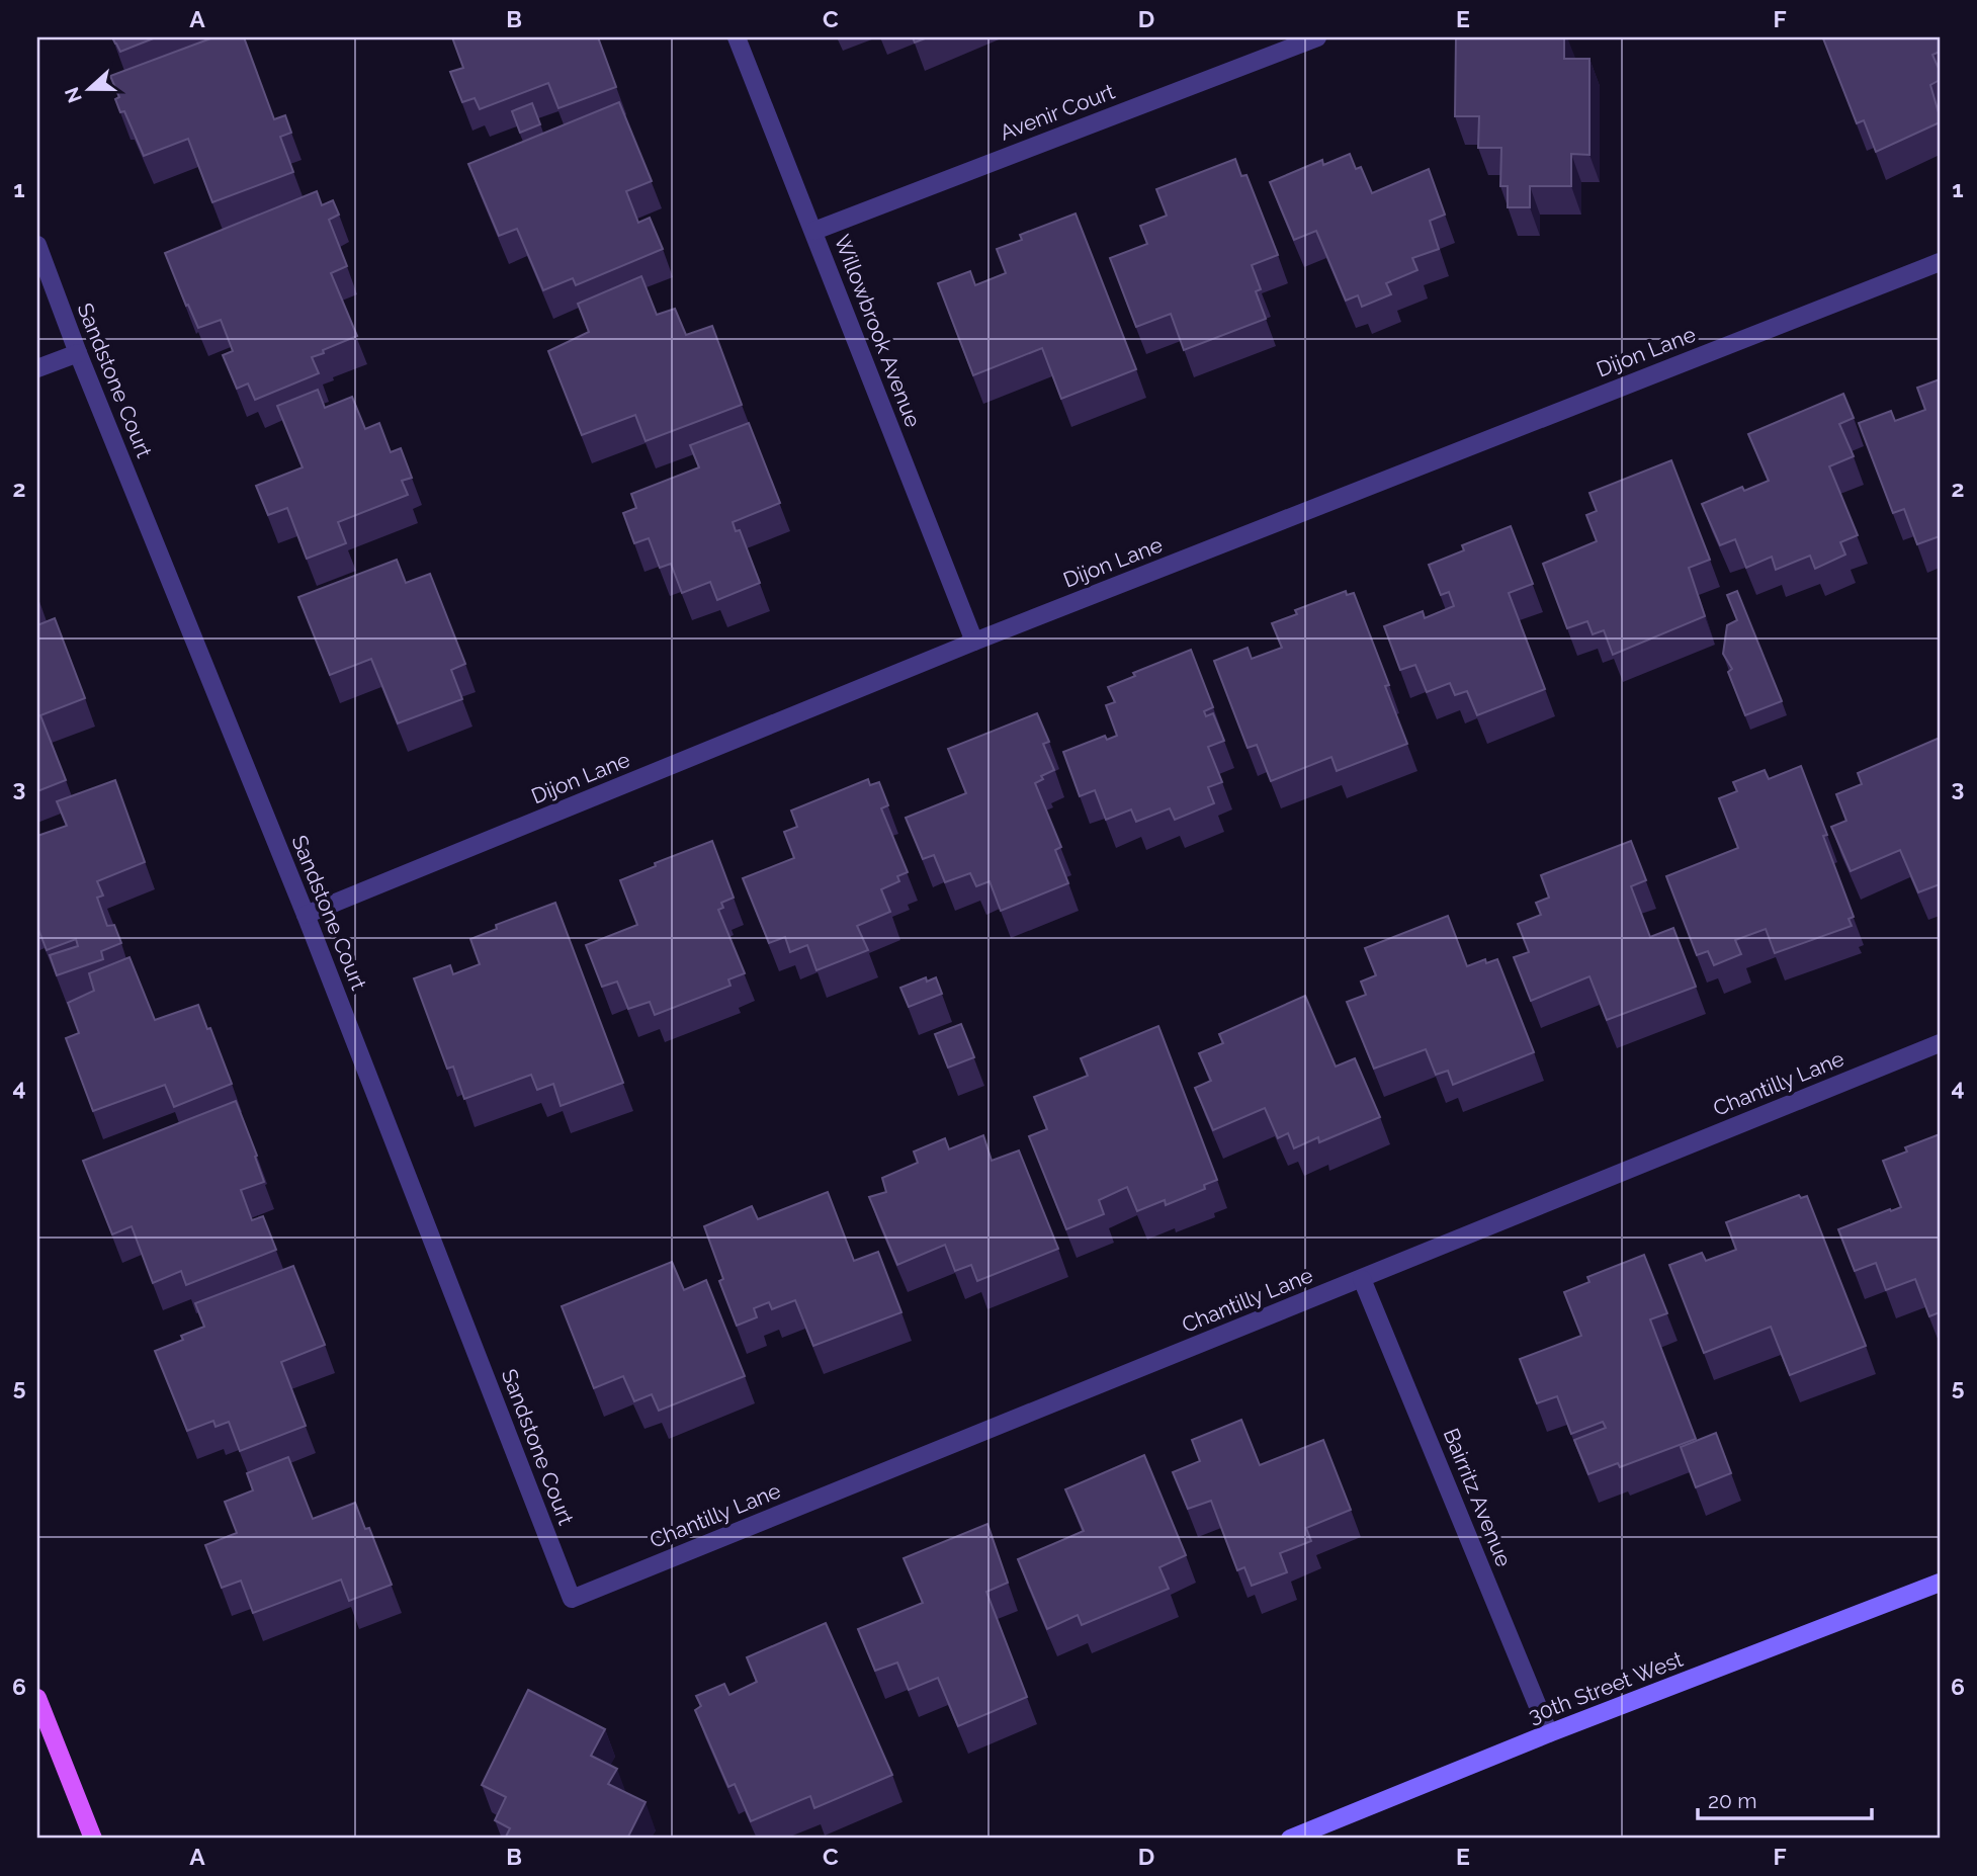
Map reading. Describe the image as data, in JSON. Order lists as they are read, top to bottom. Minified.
{"streets":{"street":["Avenir Court","Willowbrook Avenue","Dijon Lane","Sandstone Court","Chantilly Lane","Bairritz Avenue","30th Street West"]},"crossings":[["Avenir Court","Willowbrook Avenue"],["Willowbrook Avenue","Dijon Lane"],["Dijon Lane","Sandstone Court"],["Sandstone Court","Chantilly Lane"],["Chantilly Lane","Bairritz Avenue"],["Bairritz Avenue","30th Street West"]],"scale_bar":"20 m","north":"left","grid":{"columns":["A","B","C","D","E","F"],"rows":["1","2","3","4","5","6"]}}
